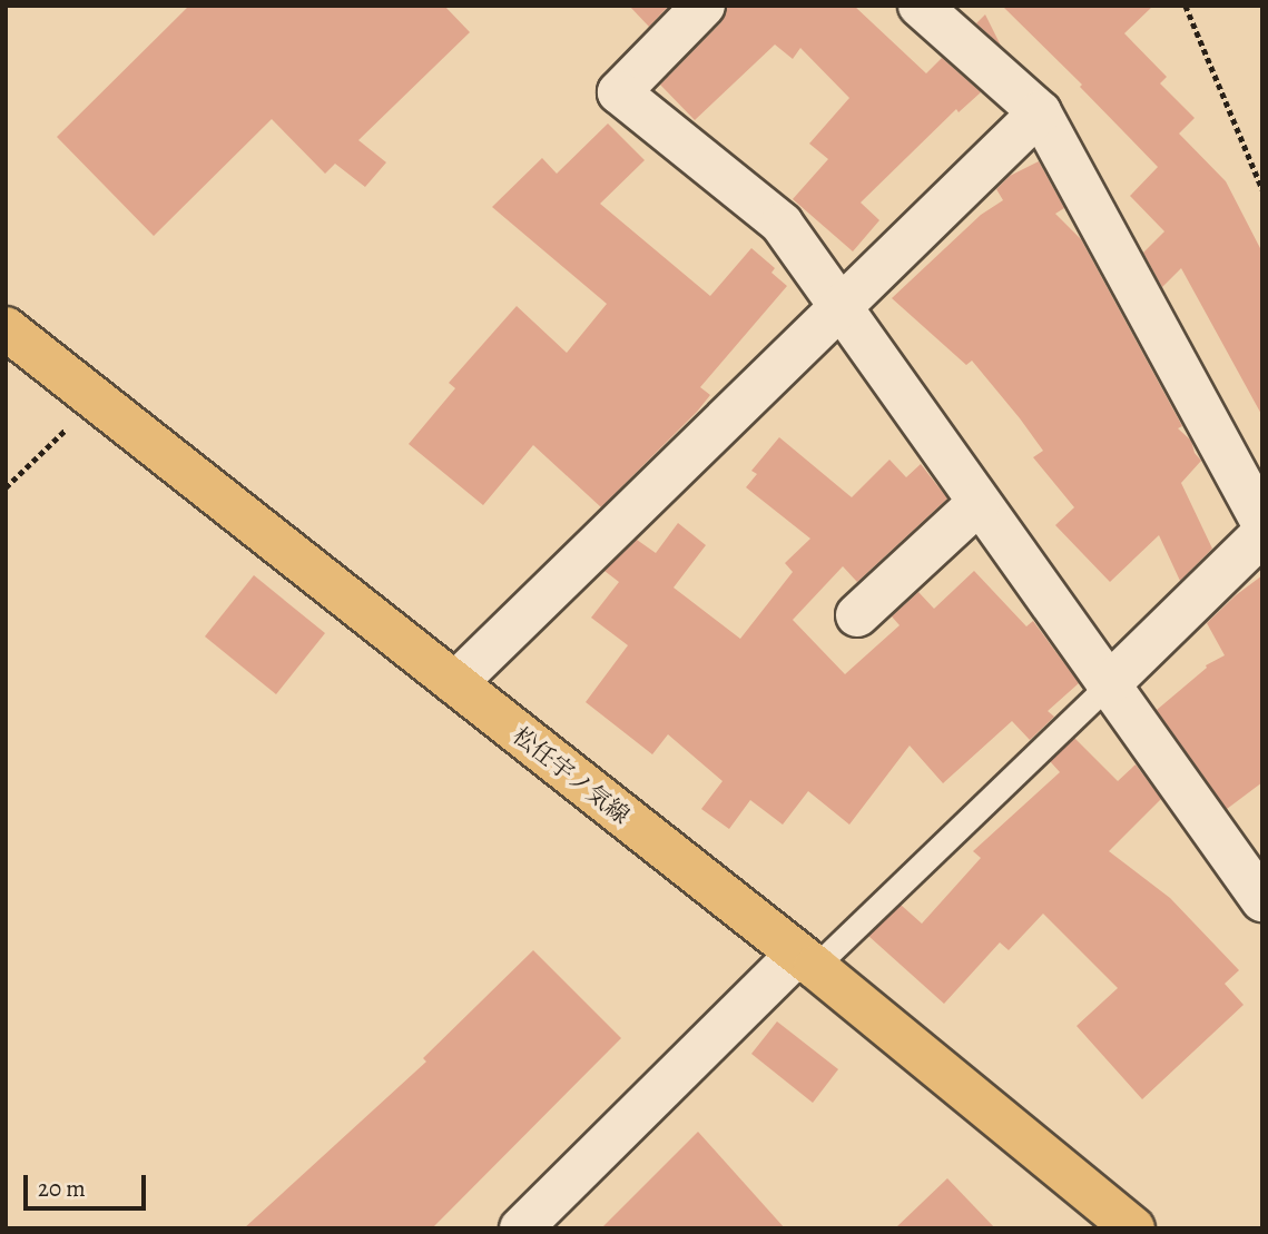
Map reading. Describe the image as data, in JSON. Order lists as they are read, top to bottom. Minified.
{"streets":{"main road":["松任宇ノ気線"]},"scale_bar":"20 m"}
